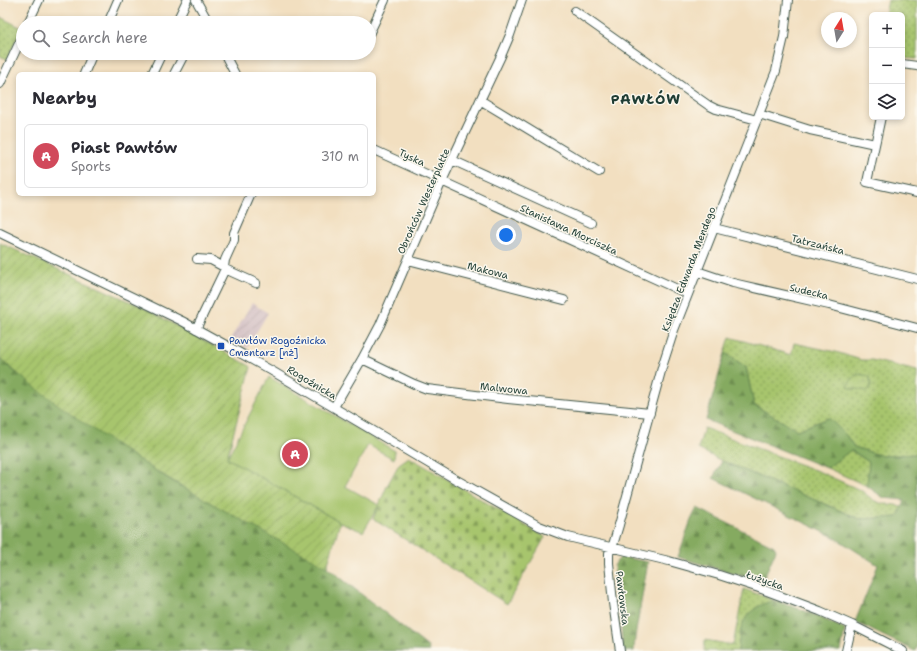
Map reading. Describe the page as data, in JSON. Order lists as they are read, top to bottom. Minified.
{"streets":{"street":["Tyska","Obrońców Westerplatte","Stanisława Morciszka","Tatrzańska","Księdza Edwarda Mendego","Makowa","Sudecka","Rogoźnicka","Malwowa","Łużycka","Pawłowska"]},"crossings":[["Tyska","Obrońców Westerplatte"],["Tyska","Stanisława Morciszka"],["Obrońców Westerplatte","Stanisława Morciszka"],["Obrońców Westerplatte","Makowa"],["Obrońców Westerplatte","Rogoźnicka"],["Obrońców Westerplatte","Malwowa"],["Stanisława Morciszka","Księdza Edwarda Mendego"],["Tatrzańska","Księdza Edwarda Mendego"],["Księdza Edwarda Mendego","Sudecka"],["Księdza Edwarda Mendego","Rogoźnicka"],["Księdza Edwarda Mendego","Malwowa"],["Księdza Edwarda Mendego","Łużycka"],["Księdza Edwarda Mendego","Pawłowska"],["Rogoźnicka","Łużycka"],["Rogoźnicka","Pawłowska"],["Łużycka","Pawłowska"]],"districts":["PAWŁÓW"],"places":{"transit":["Pawłów Rogoźnicka Cmentarz [nż]"]},"north":"top","page":{"map_buttons":["+","−"],"search":"Search here","heading":"Nearby","list":[{"mark":"A","name":"Piast Pawłów","note":"Sports","value":"310 m"}],"pins":"A"}}
